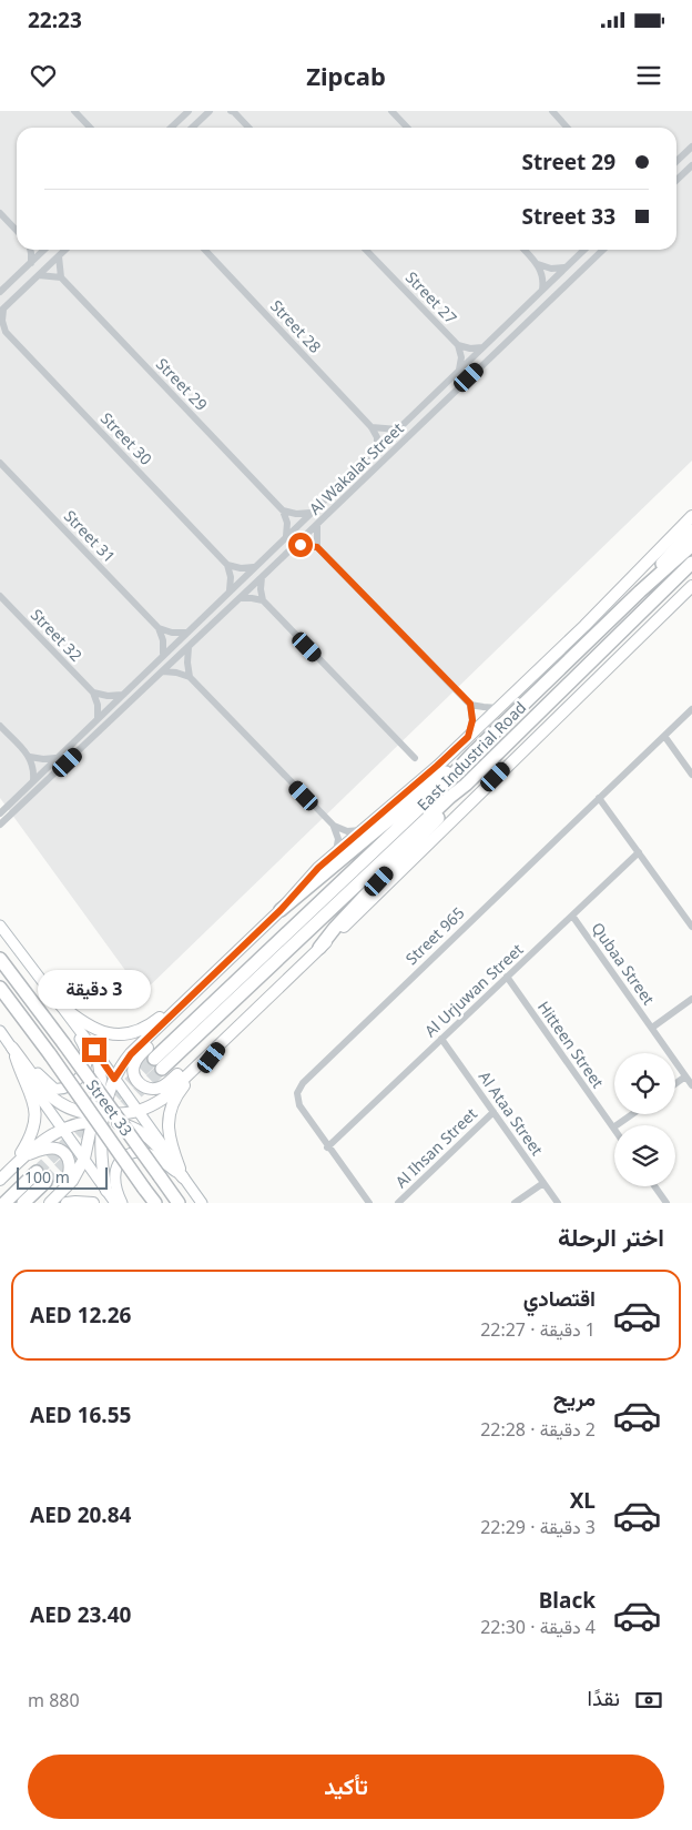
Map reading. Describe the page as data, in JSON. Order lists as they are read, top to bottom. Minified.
{"streets":{"highway":["East Industrial Road","Street 33"],"street":["Street 27","Street 28","Street 29","Street 30","Al Wakalat Street","Street 31","Street 32","Street 965","Qubaa Street","Al Urjuwan Street","Hitteen Street","Al Ataa Street","Al Ihsan Street"]},"crossings":[["Street 27","Al Wakalat Street"],["Street 28","Al Wakalat Street"],["Street 965","Al Urjuwan Street"],["Qubaa Street","Al Urjuwan Street"],["Al Urjuwan Street","Hitteen Street"],["Al Urjuwan Street","Al Ataa Street"],["Al Ataa Street","Al Ihsan Street"]],"scale_bar":"100 m","page":{"status":"22:23","header":"Zipcab","banner":["Street 29","Street 33"],"bubble":"3 دقيقة","scale":"100 m","heading":"اختر الرحلة","list":[{"name":"اقتصادي","note":"1 دقيقة · 22:27","value":"AED 12.26"},{"name":"مريح","note":"2 دقيقة · 22:28","value":"AED 16.55"},{"name":"XL","note":"3 دقيقة · 22:29","value":"AED 20.84"},{"name":"Black","note":"4 دقيقة · 22:30","value":"AED 23.40"}],"pay":["نقدًا","880 m"],"buttons":"تأكيد"}}
